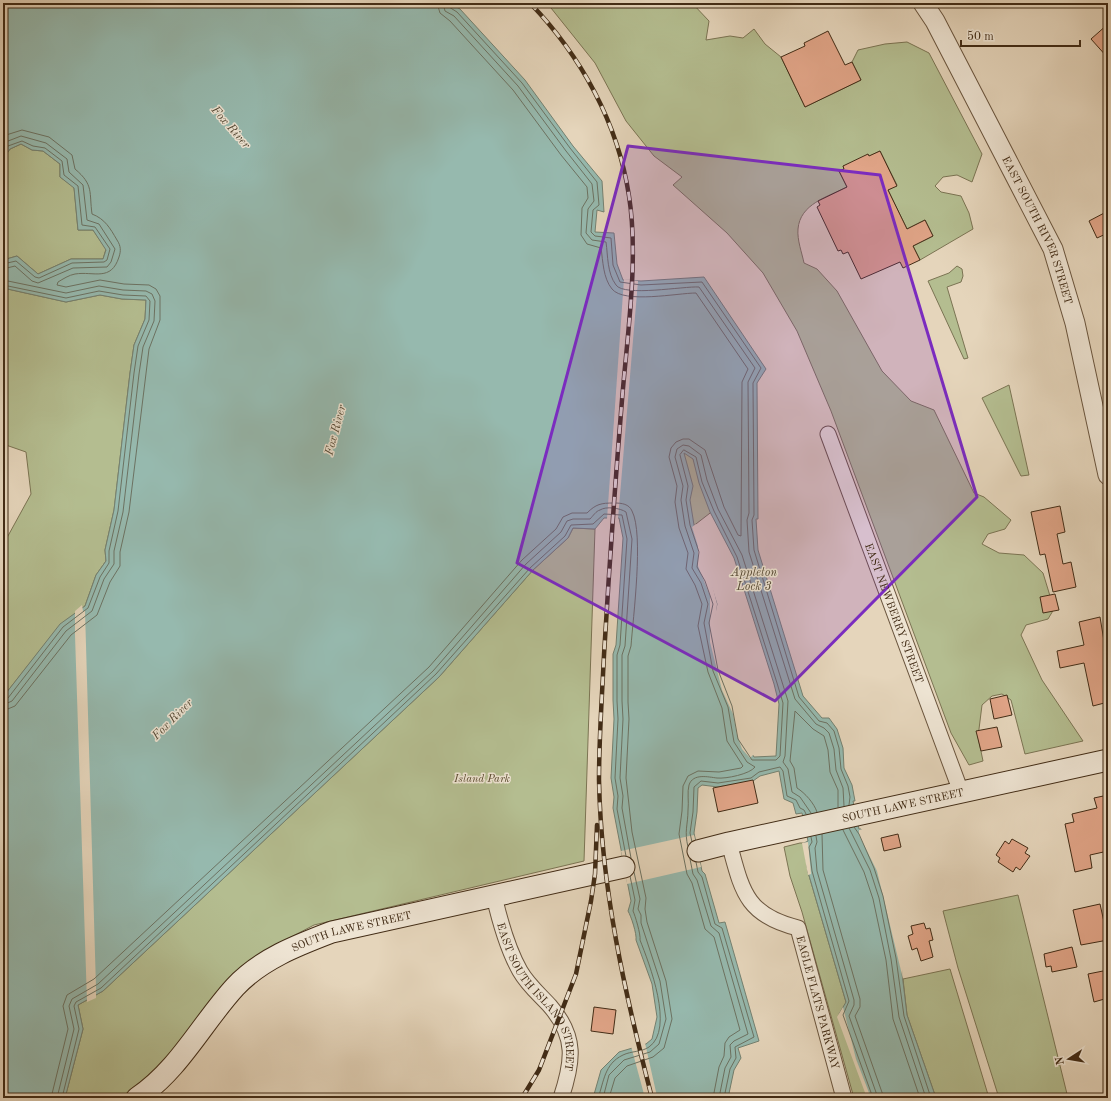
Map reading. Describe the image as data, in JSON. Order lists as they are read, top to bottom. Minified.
{"streets":{"main road":["SOUTH LAWE STREET"],"street":["EAST SOUTH RIVER STREET","EAST NEWBERRY STREET","EAST SOUTH ISLAND STREET","EAGLE FLATS PARKWAY"]},"crossings":[["EAST NEWBERRY STREET","SOUTH LAWE STREET"],["SOUTH LAWE STREET","EAST SOUTH ISLAND STREET"],["SOUTH LAWE STREET","EAGLE FLATS PARKWAY"]],"water":["Fox River","Appleton Lock 3"],"parks":["Island Park"],"scale_bar":"50 m","north":"left"}
